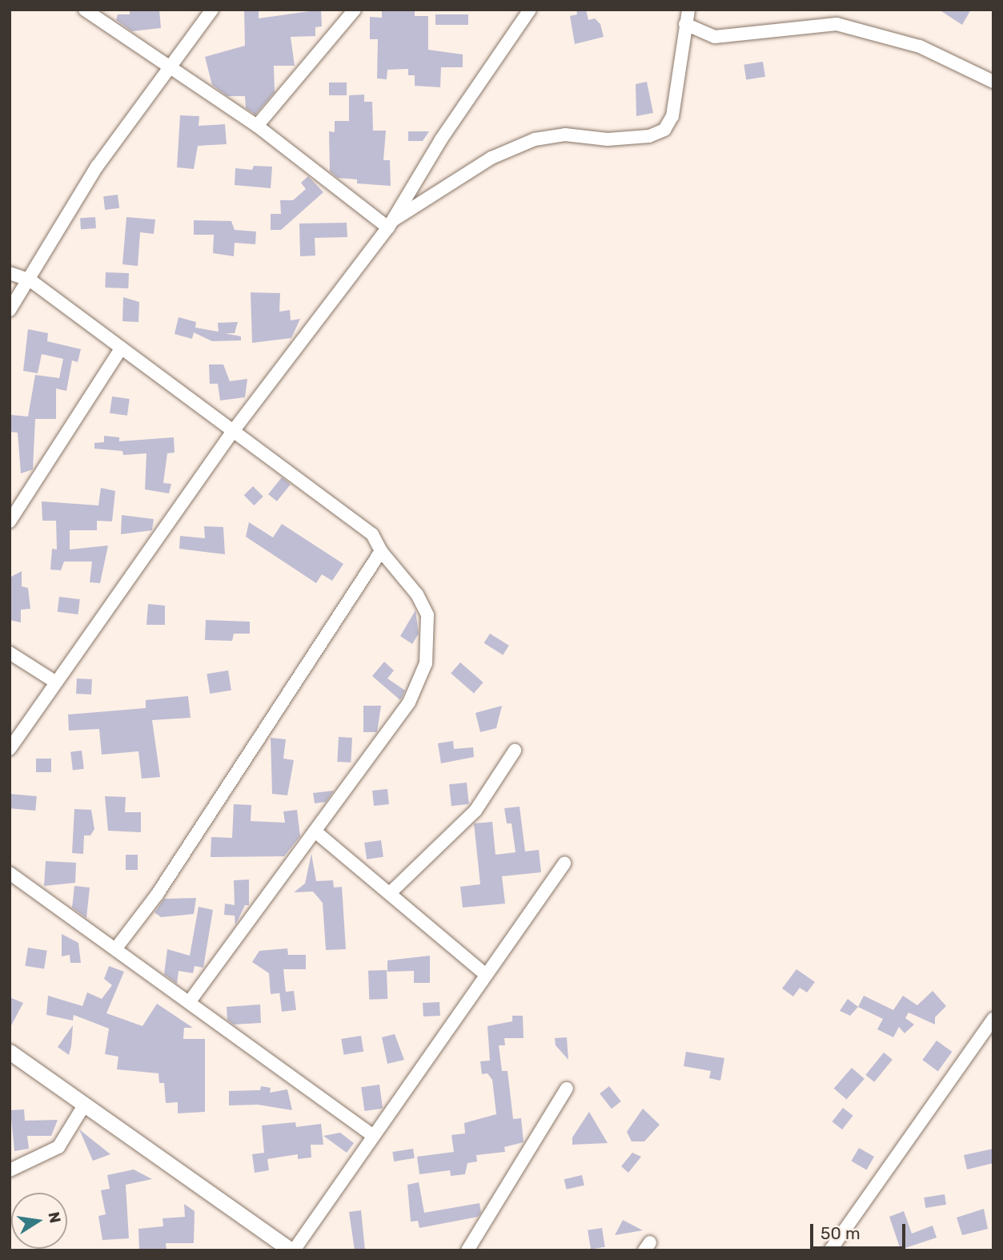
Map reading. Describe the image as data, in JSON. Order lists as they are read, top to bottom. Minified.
{"scale_bar":"50 m","north":"right"}
